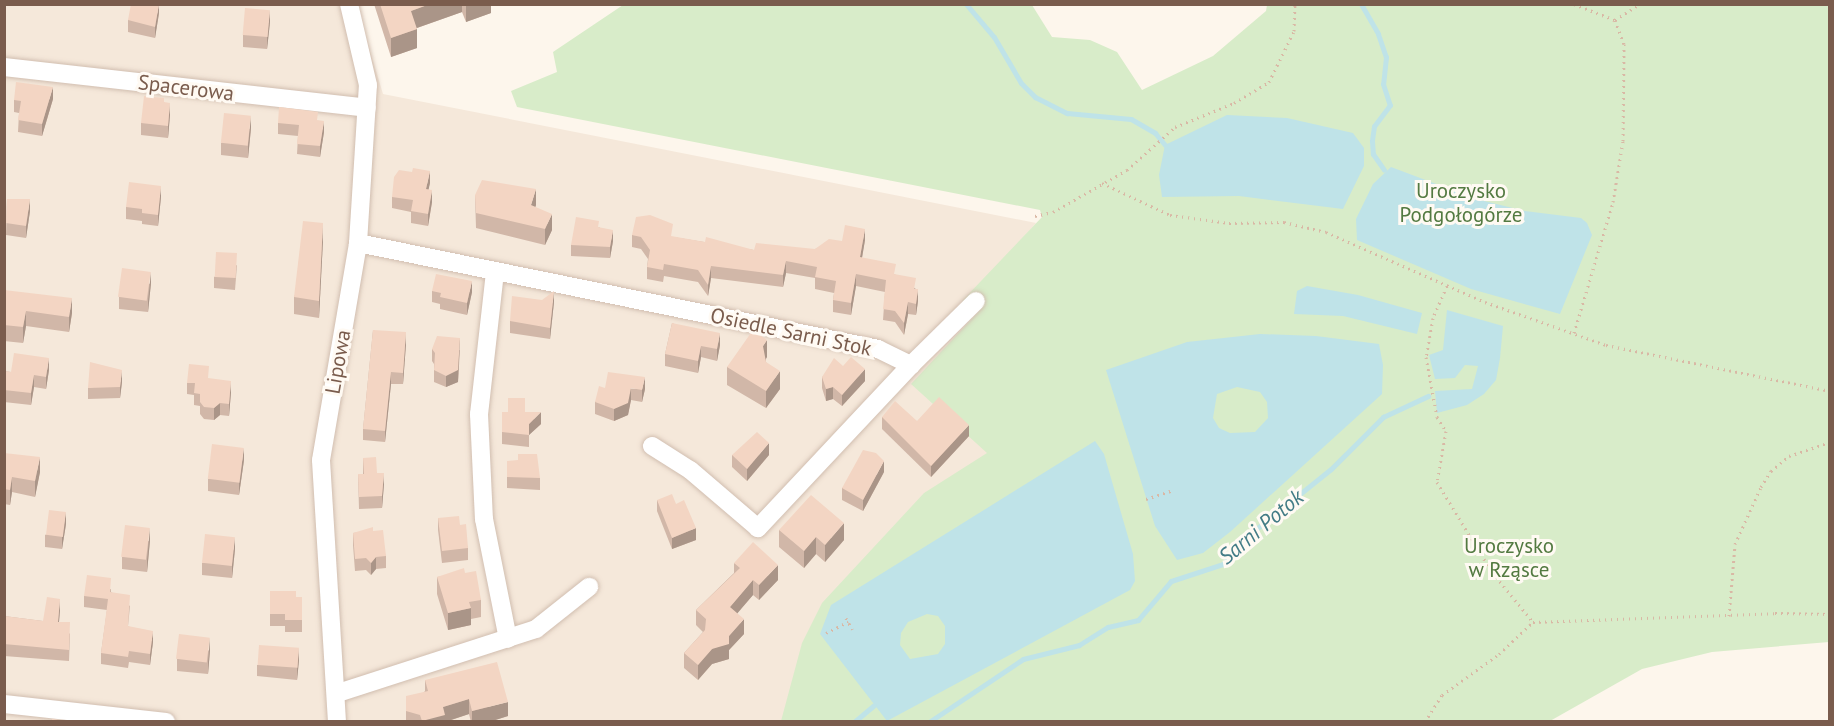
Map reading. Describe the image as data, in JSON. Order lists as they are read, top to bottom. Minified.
{"streets":{"street":["Spacerowa","Osiedle Sarni Stok","Lipowa"]},"crossings":[["Spacerowa","Lipowa"],["Osiedle Sarni Stok","Lipowa"]],"water":["Sarni Potok"],"parks":["Uroczysko Podgołogórze","Uroczysko w Rząsce"]}
